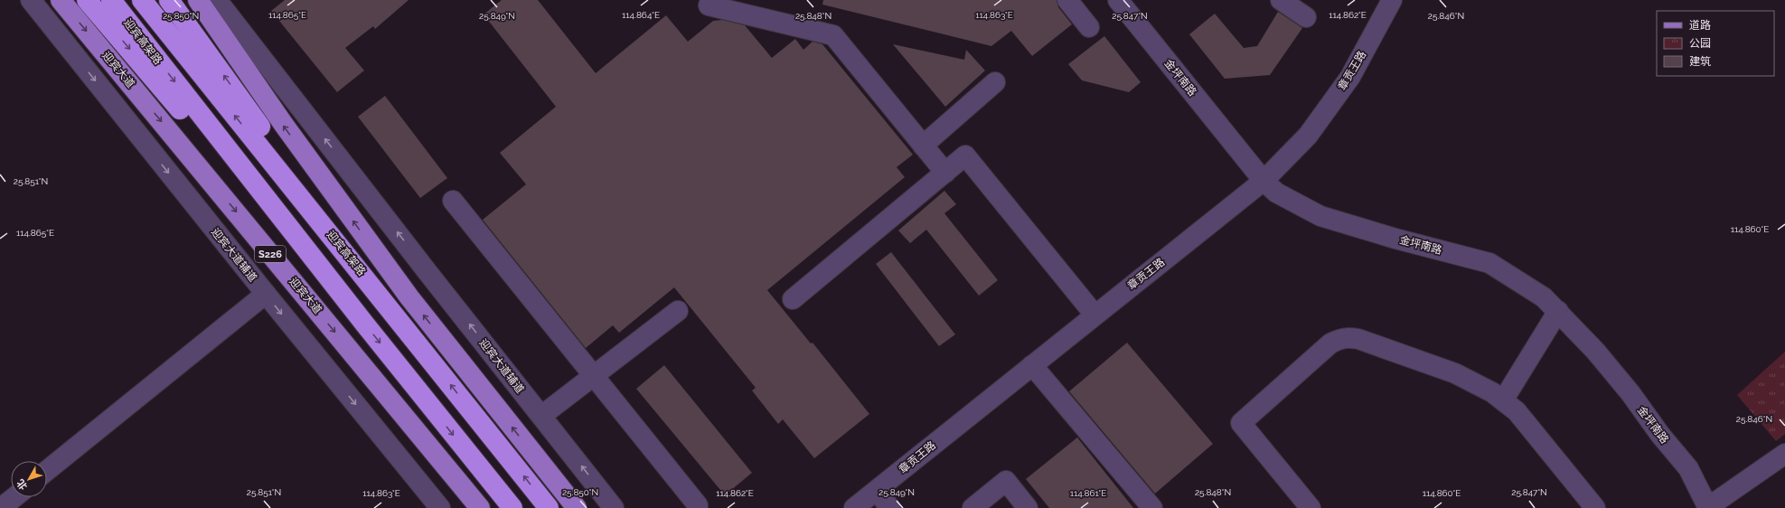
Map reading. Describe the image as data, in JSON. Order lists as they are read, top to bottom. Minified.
{"streets":{"highway":["迎宾高架路"],"main road":["迎宾大道","S226"],"street":["章贡王路","金坪南路","迎宾大道辅道"]},"crossings":[["章贡王路","金坪南路"]],"legend":["道路","公园","建筑"],"north":"bottom left","coordinates":["114.865°E","114.864°E","114.863°E","114.862°E","25.846°N","25.850°N","25.849°N","25.848°N","25.847°N","25.851°N","114.860°E","114.861°E"]}
